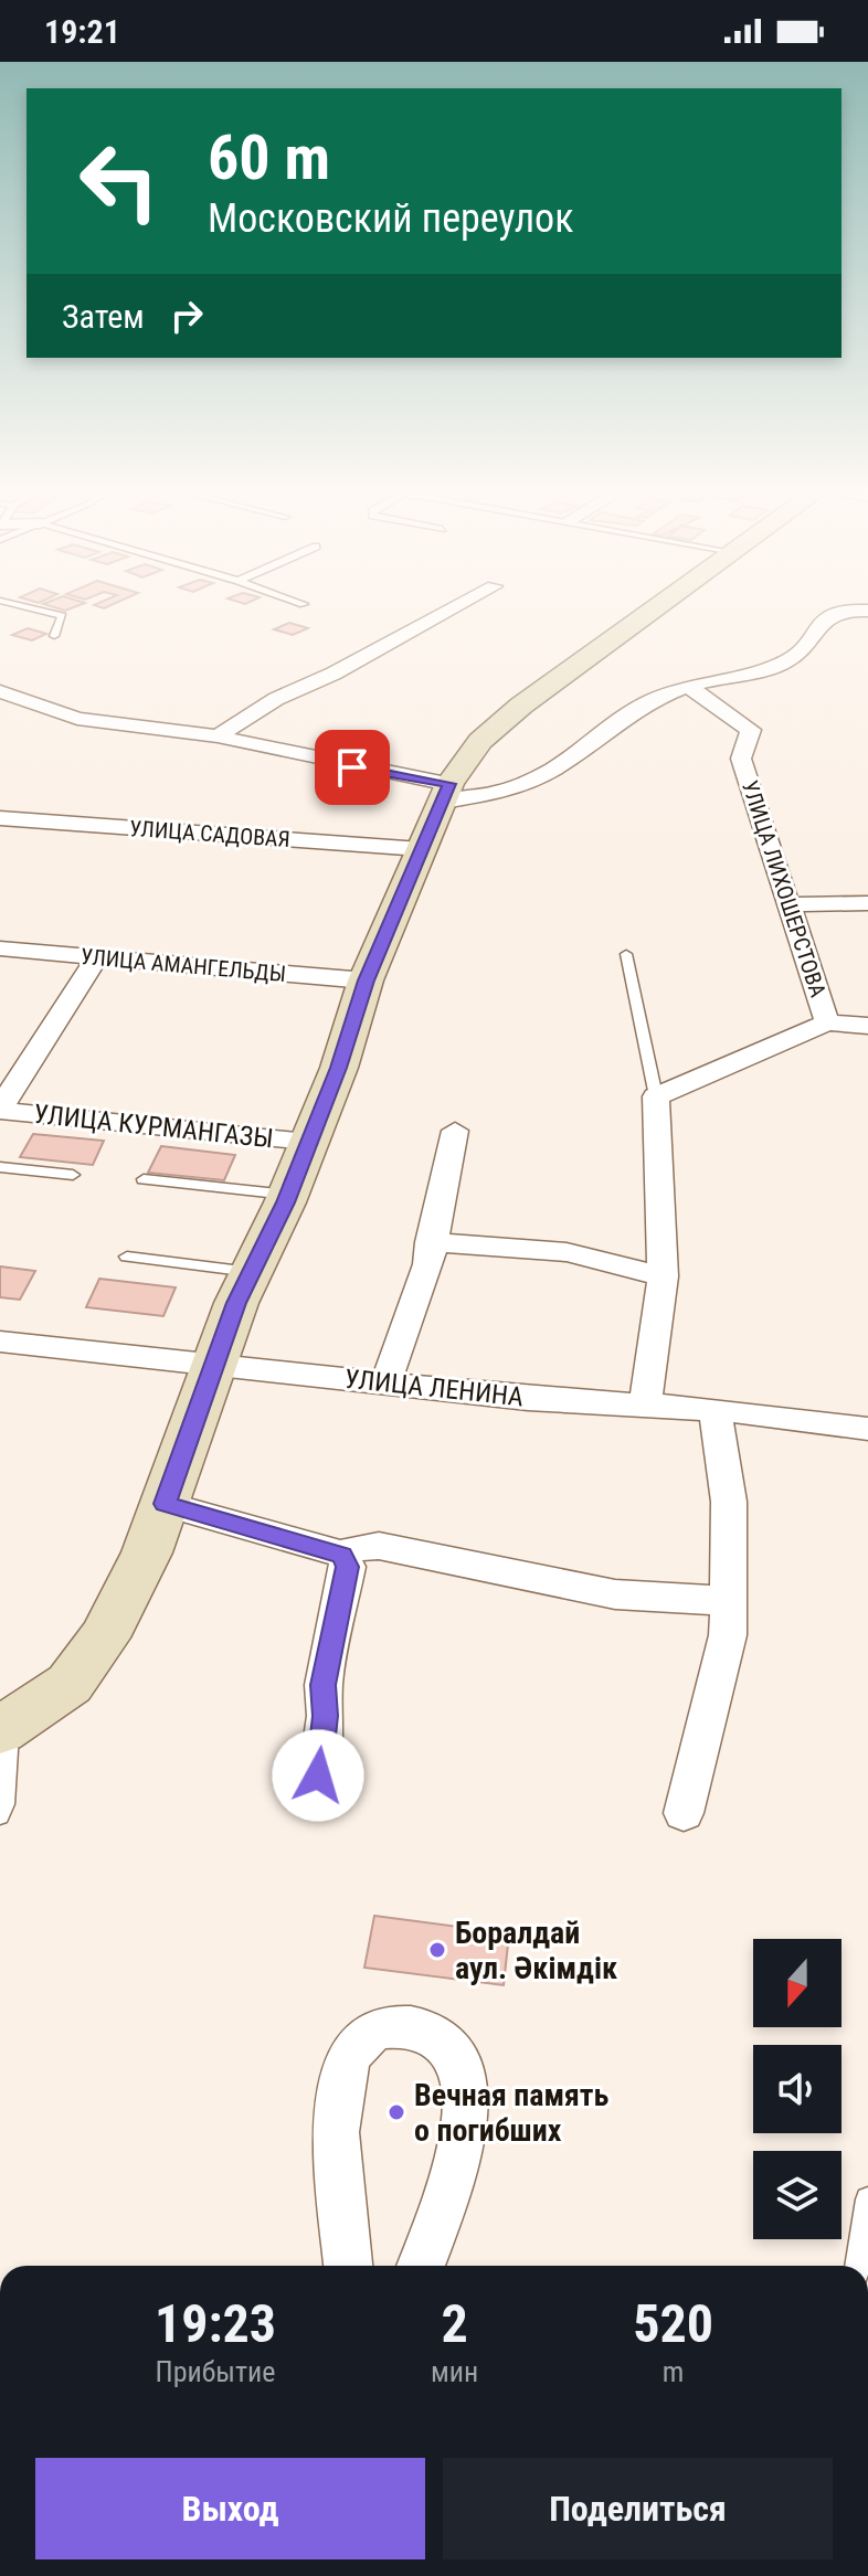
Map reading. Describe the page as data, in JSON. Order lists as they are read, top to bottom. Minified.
{"streets":{"street":["УЛИЦА САДОВАЯ","УЛИЦА ЛИХОШЕРСТОВА","УЛИЦА АМАНГЕЛЬДЫ","УЛИЦА КУРМАНГАЗЫ","УЛИЦА ЛЕНИНА"]},"places":["Боралдай аул. Әкімдік","Вечная память о погибших"],"north":"bottom","page":{"status":"19:21","turn":["60 m","Московский переулок"],"then":"Затем","eta":["19:23","Прибытие","2","мин","520","m"],"buttons":["Выход","Поделиться"]}}
